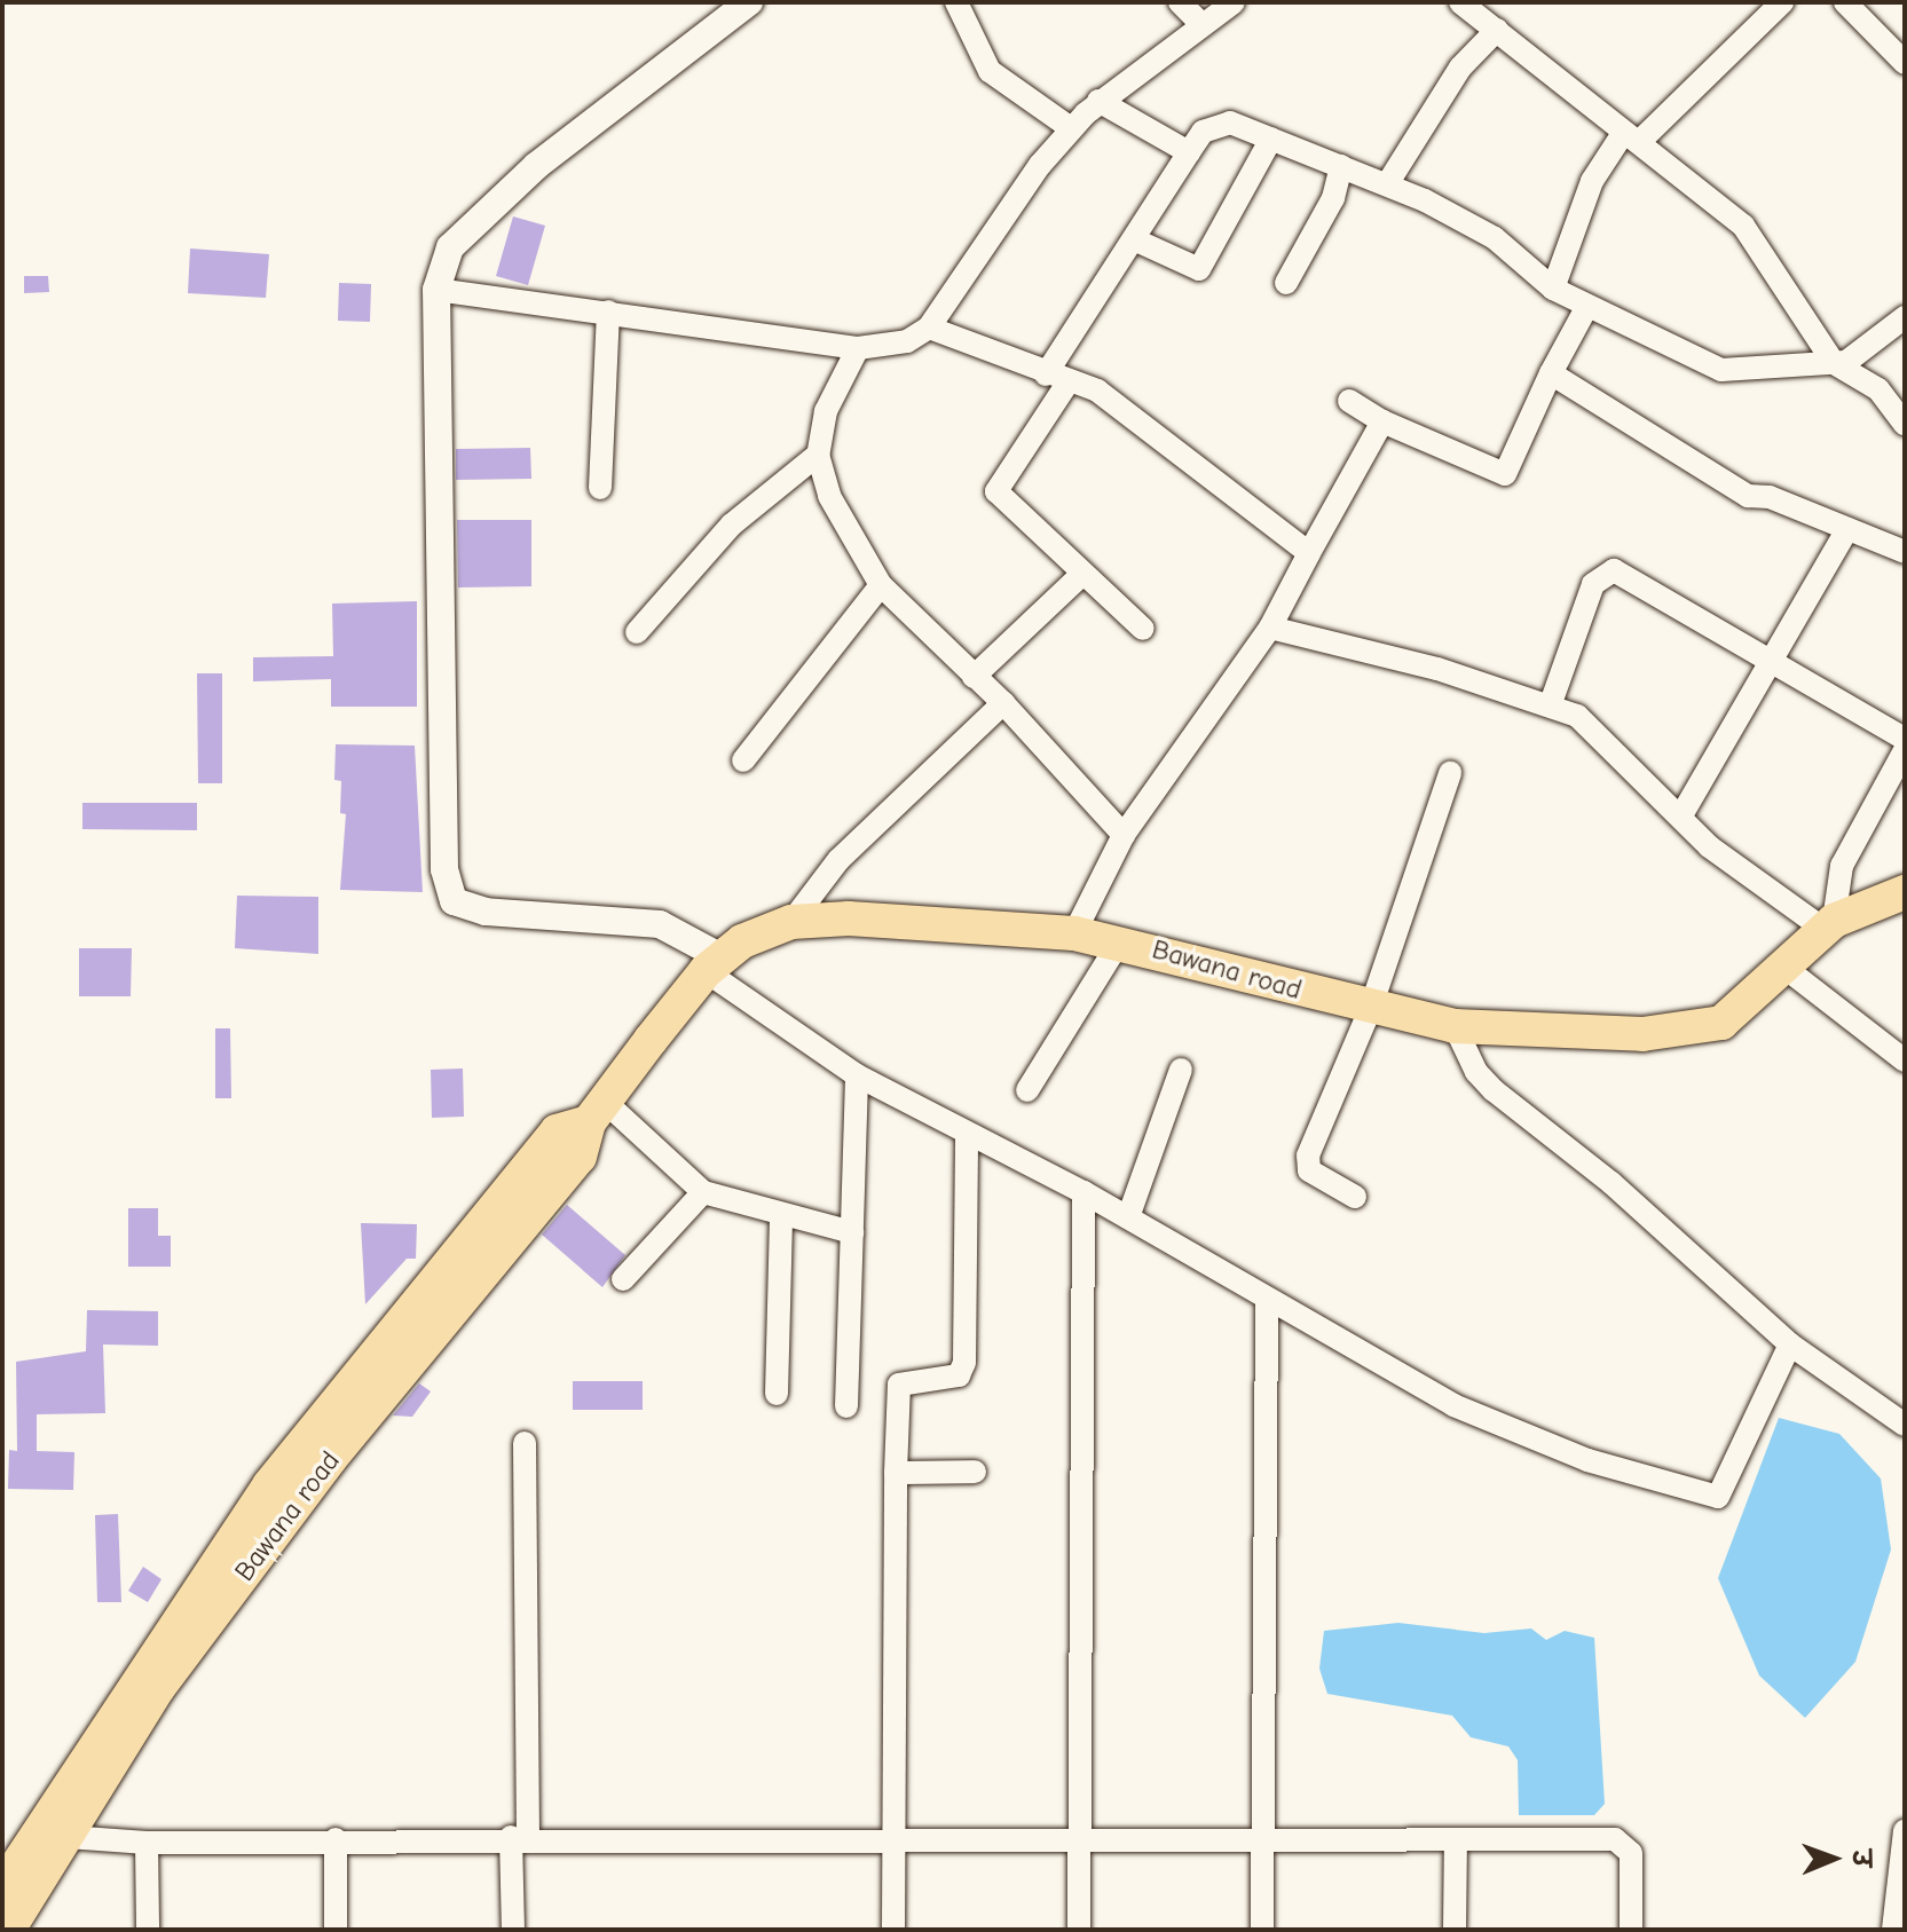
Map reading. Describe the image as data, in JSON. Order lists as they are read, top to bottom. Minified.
{"streets":{"main road":["Bawana road"]},"north":"right"}
